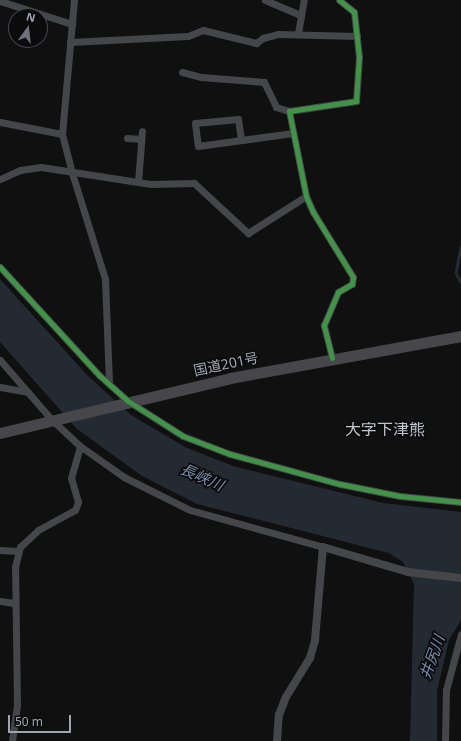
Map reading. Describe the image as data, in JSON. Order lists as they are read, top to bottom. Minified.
{"streets":{"highway":["国道201号"]},"districts":["大字下津熊"],"water":["長峡川","井尻川"],"scale_bar":"50 m","north":"top"}
